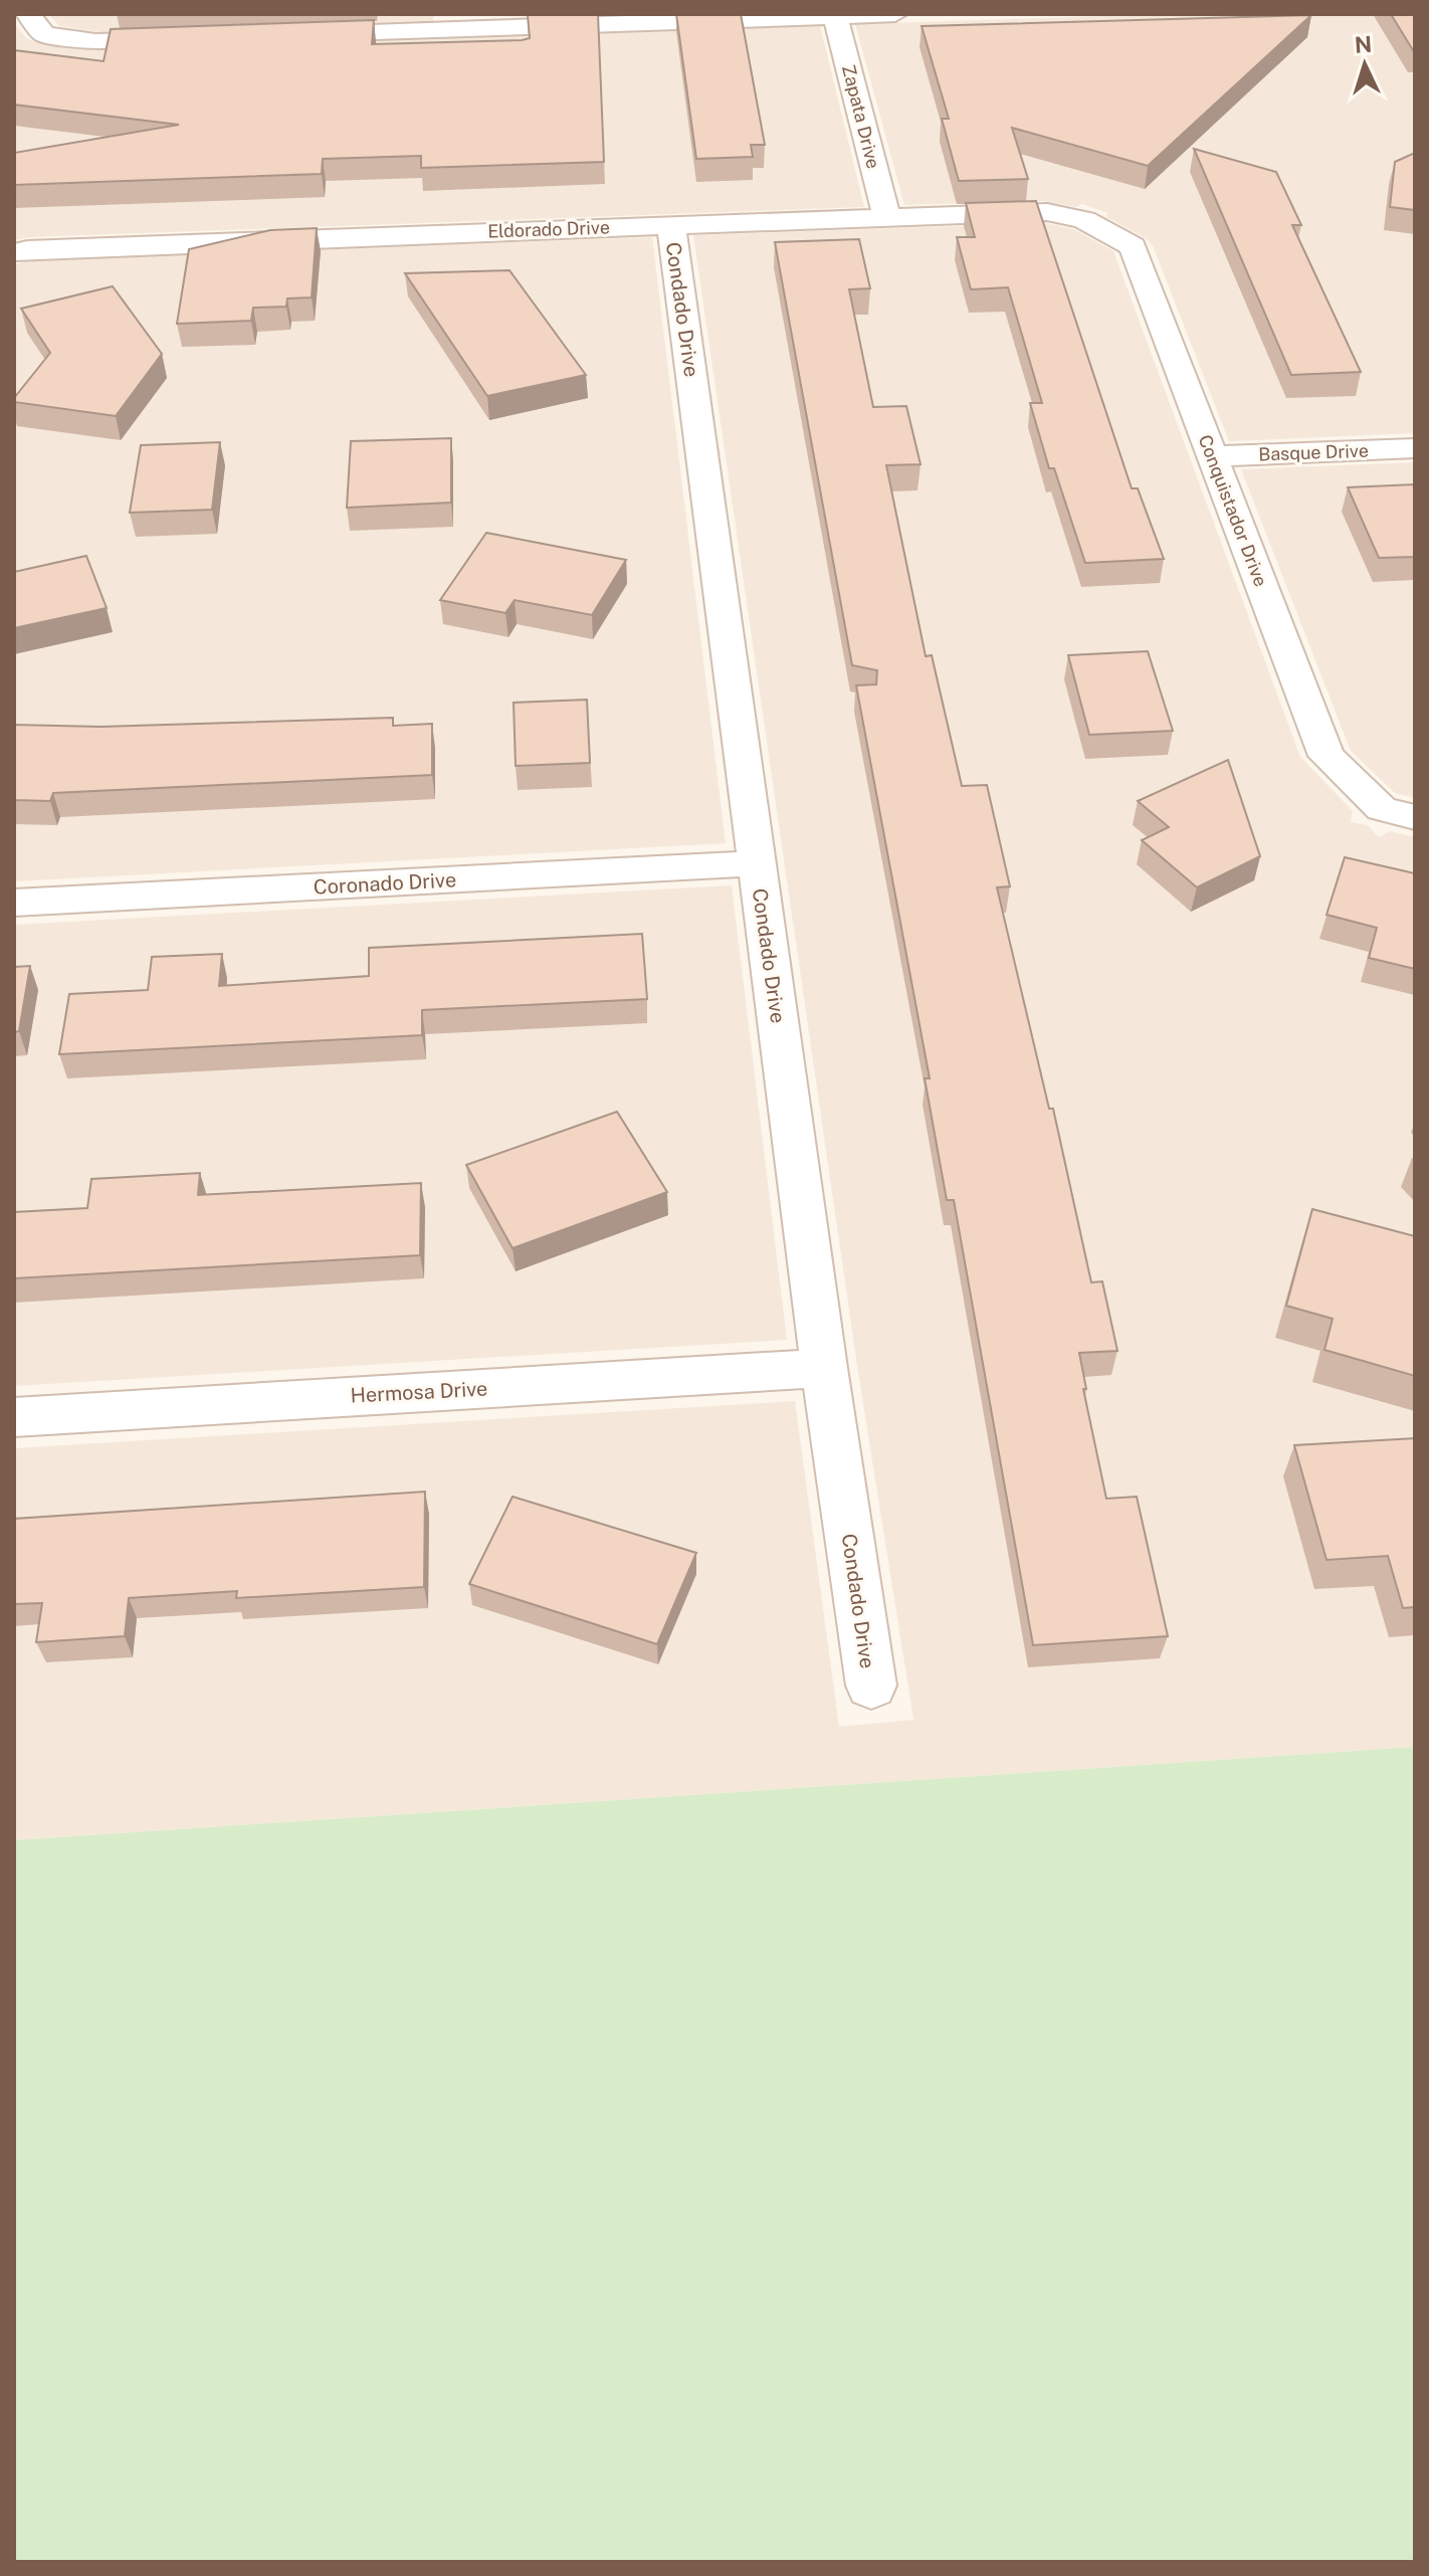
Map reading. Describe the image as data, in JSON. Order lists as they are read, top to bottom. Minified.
{"streets":{"street":["Zapata Drive","Eldorado Drive","Condado Drive","Basque Drive","Conquistador Drive","Coronado Drive","Hermosa Drive"]},"crossings":[["Zapata Drive","Eldorado Drive"],["Eldorado Drive","Condado Drive"],["Eldorado Drive","Conquistador Drive"],["Condado Drive","Coronado Drive"],["Condado Drive","Hermosa Drive"],["Basque Drive","Conquistador Drive"]],"north":"top"}
